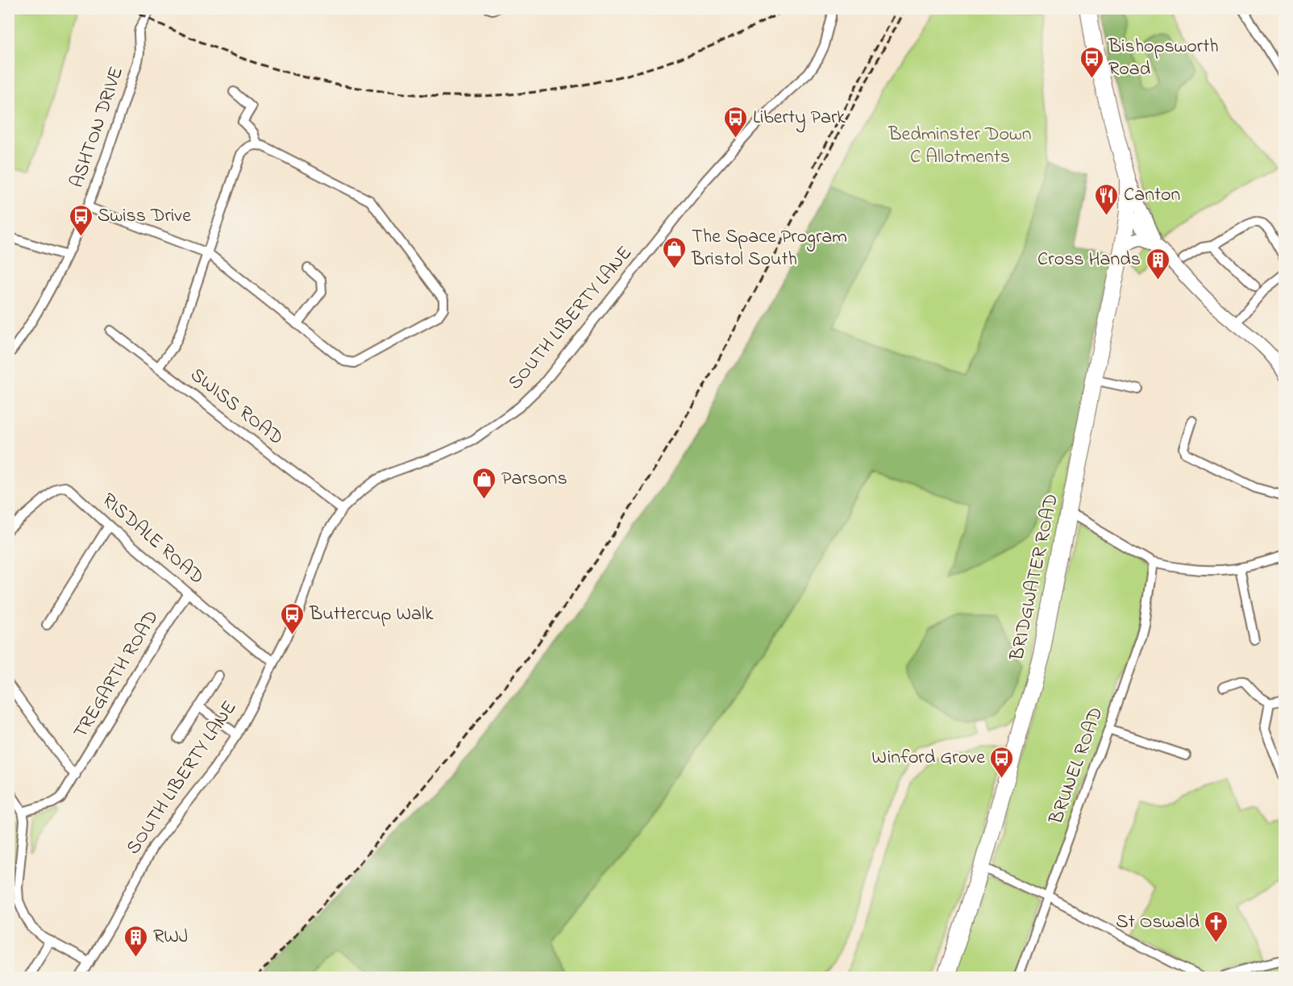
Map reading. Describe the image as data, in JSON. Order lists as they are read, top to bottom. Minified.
{"streets":{"highway":["BRIDGWATER ROAD"],"street":["ASHTON DRIVE","SOUTH LIBERTY LANE","SWISS ROAD","RISDALE ROAD","TREGARTH ROAD","BRUNEL ROAD"]},"crossings":[["SOUTH LIBERTY LANE","SWISS ROAD"],["SOUTH LIBERTY LANE","RISDALE ROAD"],["RISDALE ROAD","TREGARTH ROAD"]],"parks":["Bedminster Down C Allotments"],"places":{"bus stop":["Bishopsworth Road","Liberty Park","Swiss Drive","Buttercup Walk","Winford Grove"],"restaurant":["Canton"],"shop":["The Space Program Bristol South","Parsons"],"building":["Cross Hands","RWJ"],"church":["St Oswald"]}}
